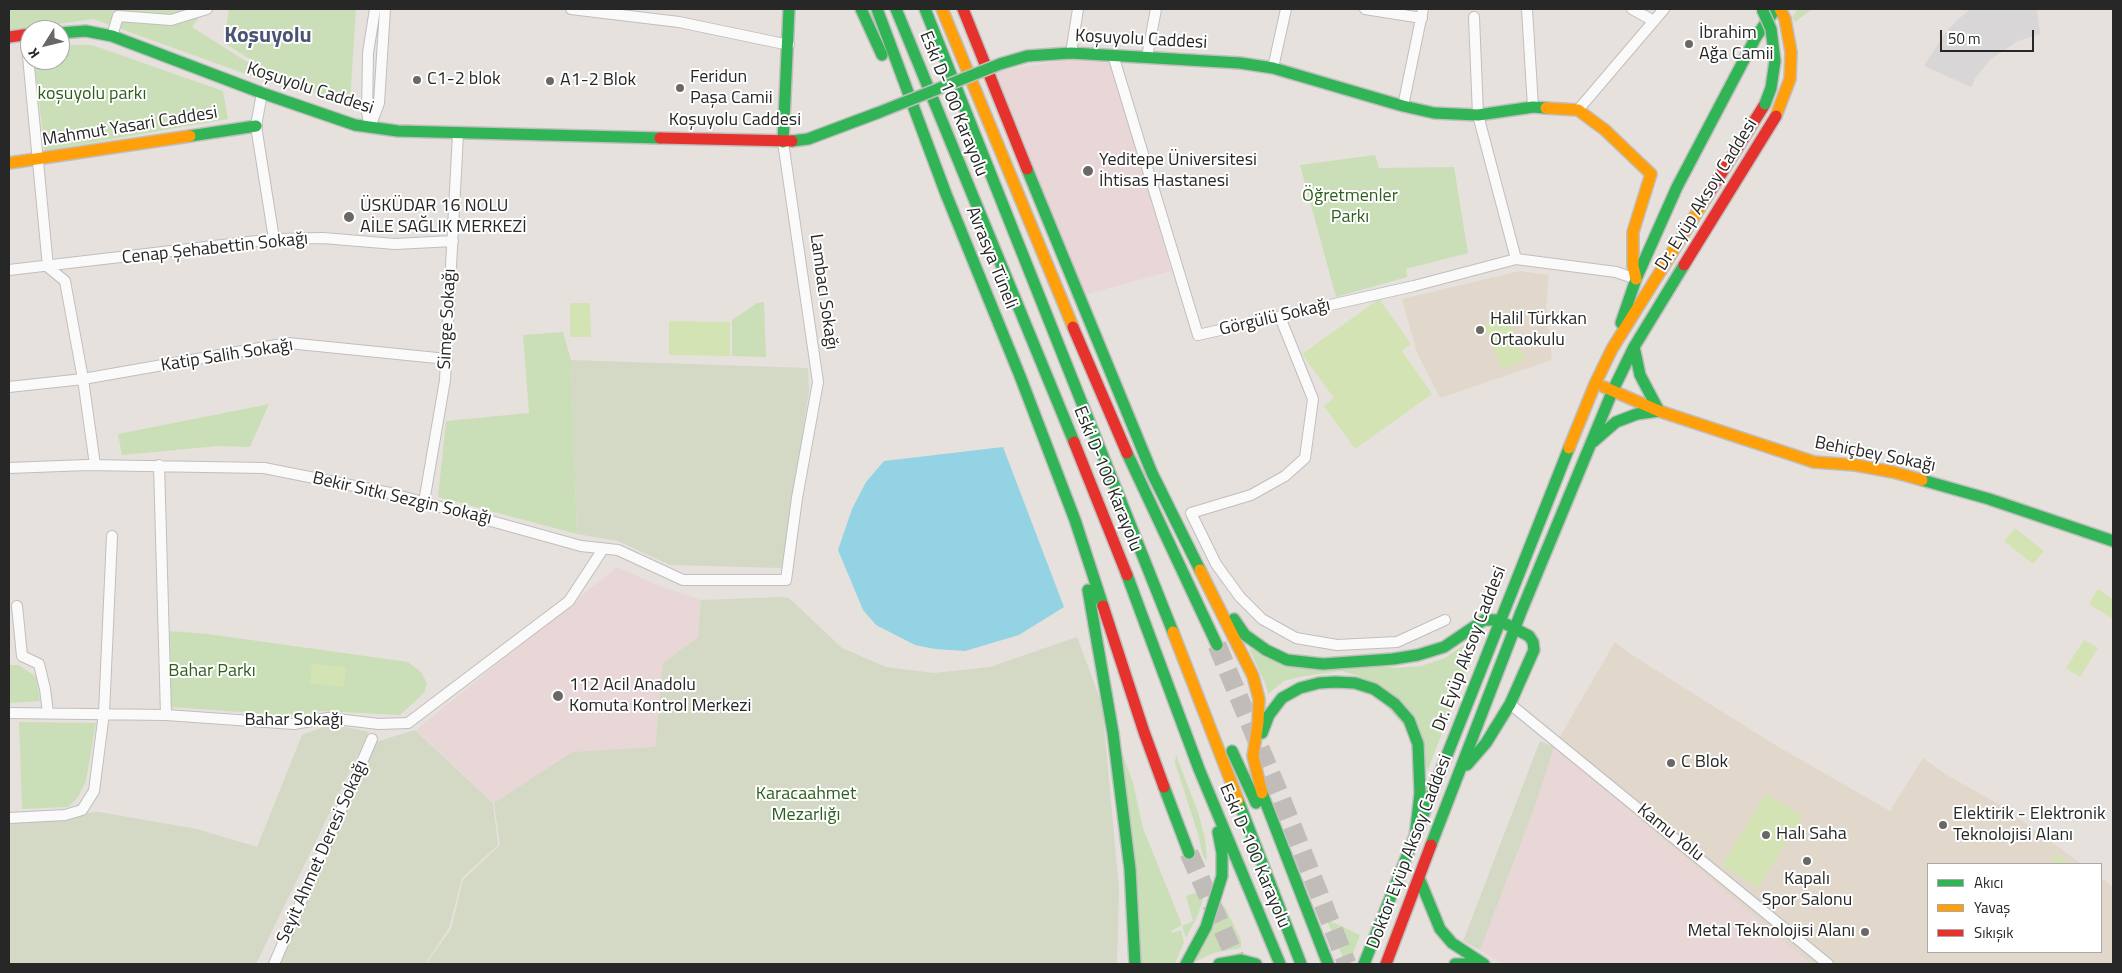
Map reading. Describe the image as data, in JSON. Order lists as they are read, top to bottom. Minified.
{"streets":{"main road":["Koşuyolu Caddesi","Eski D-100 Karayolu","Mahmut Yasari Caddesi","Dr. Eyüp Aksoy Caddesi","Avrasya Tüneli","Lambacı Sokağı","Behiçbey Sokağı","Doktor Eyüp Aksoy Caddesi"],"street":["Cenap Şehabettin Sokağı","Görgülü Sokağı","Simge Sokağı","Katip Salih Sokağı","Bekir Sıtkı Sezgin Sokağı","Bahar Sokağı","Kamu Yolu","Seyit Ahmet Deresi Sokağı"]},"crossings":[["Koşuyolu Caddesi","Dr. Eyüp Aksoy Caddesi"],["Koşuyolu Caddesi","Lambacı Sokağı"],["Koşuyolu Caddesi","Görgülü Sokağı"],["Koşuyolu Caddesi","Simge Sokağı"],["Dr. Eyüp Aksoy Caddesi","Görgülü Sokağı"],["Dr. Eyüp Aksoy Caddesi","Behiçbey Sokağı"],["Dr. Eyüp Aksoy Caddesi","Doktor Eyüp Aksoy Caddesi"],["Cenap Şehabettin Sokağı","Simge Sokağı"],["Lambacı Sokağı","Bekir Sıtkı Sezgin Sokağı"],["Simge Sokağı","Katip Salih Sokağı"],["Simge Sokağı","Bekir Sıtkı Sezgin Sokağı"],["Behiçbey Sokağı","Doktor Eyüp Aksoy Caddesi"],["Bekir Sıtkı Sezgin Sokağı","Bahar Sokağı"]],"districts":["Koşuyolu"],"parks":["koşuyolu parkı","Öğretmenler Parkı","Bahar Parkı","Karacaahmet Mezarlığı"],"places":["İbrahim Ağa Camii","C1-2 blok","A1-2 Blok","Feridun Paşa Camii","Yeditepe Üniversitesi İhtisas Hastanesi","ÜSKÜDAR 16 NOLU AİLE SAĞLIK MERKEZİ","Halil Türkkan Ortaokulu","112 Acil Anadolu Komuta Kontrol Merkezi","C Blok","Elektirik - Elektronik Teknolojisi Alanı","Halı Saha","Kapalı Spor Salonu","Metal Teknolojisi Alanı"],"legend":["Akıcı","Yavaş","Sıkışık"],"scale_bar":"50 m","north":"bottom left"}
